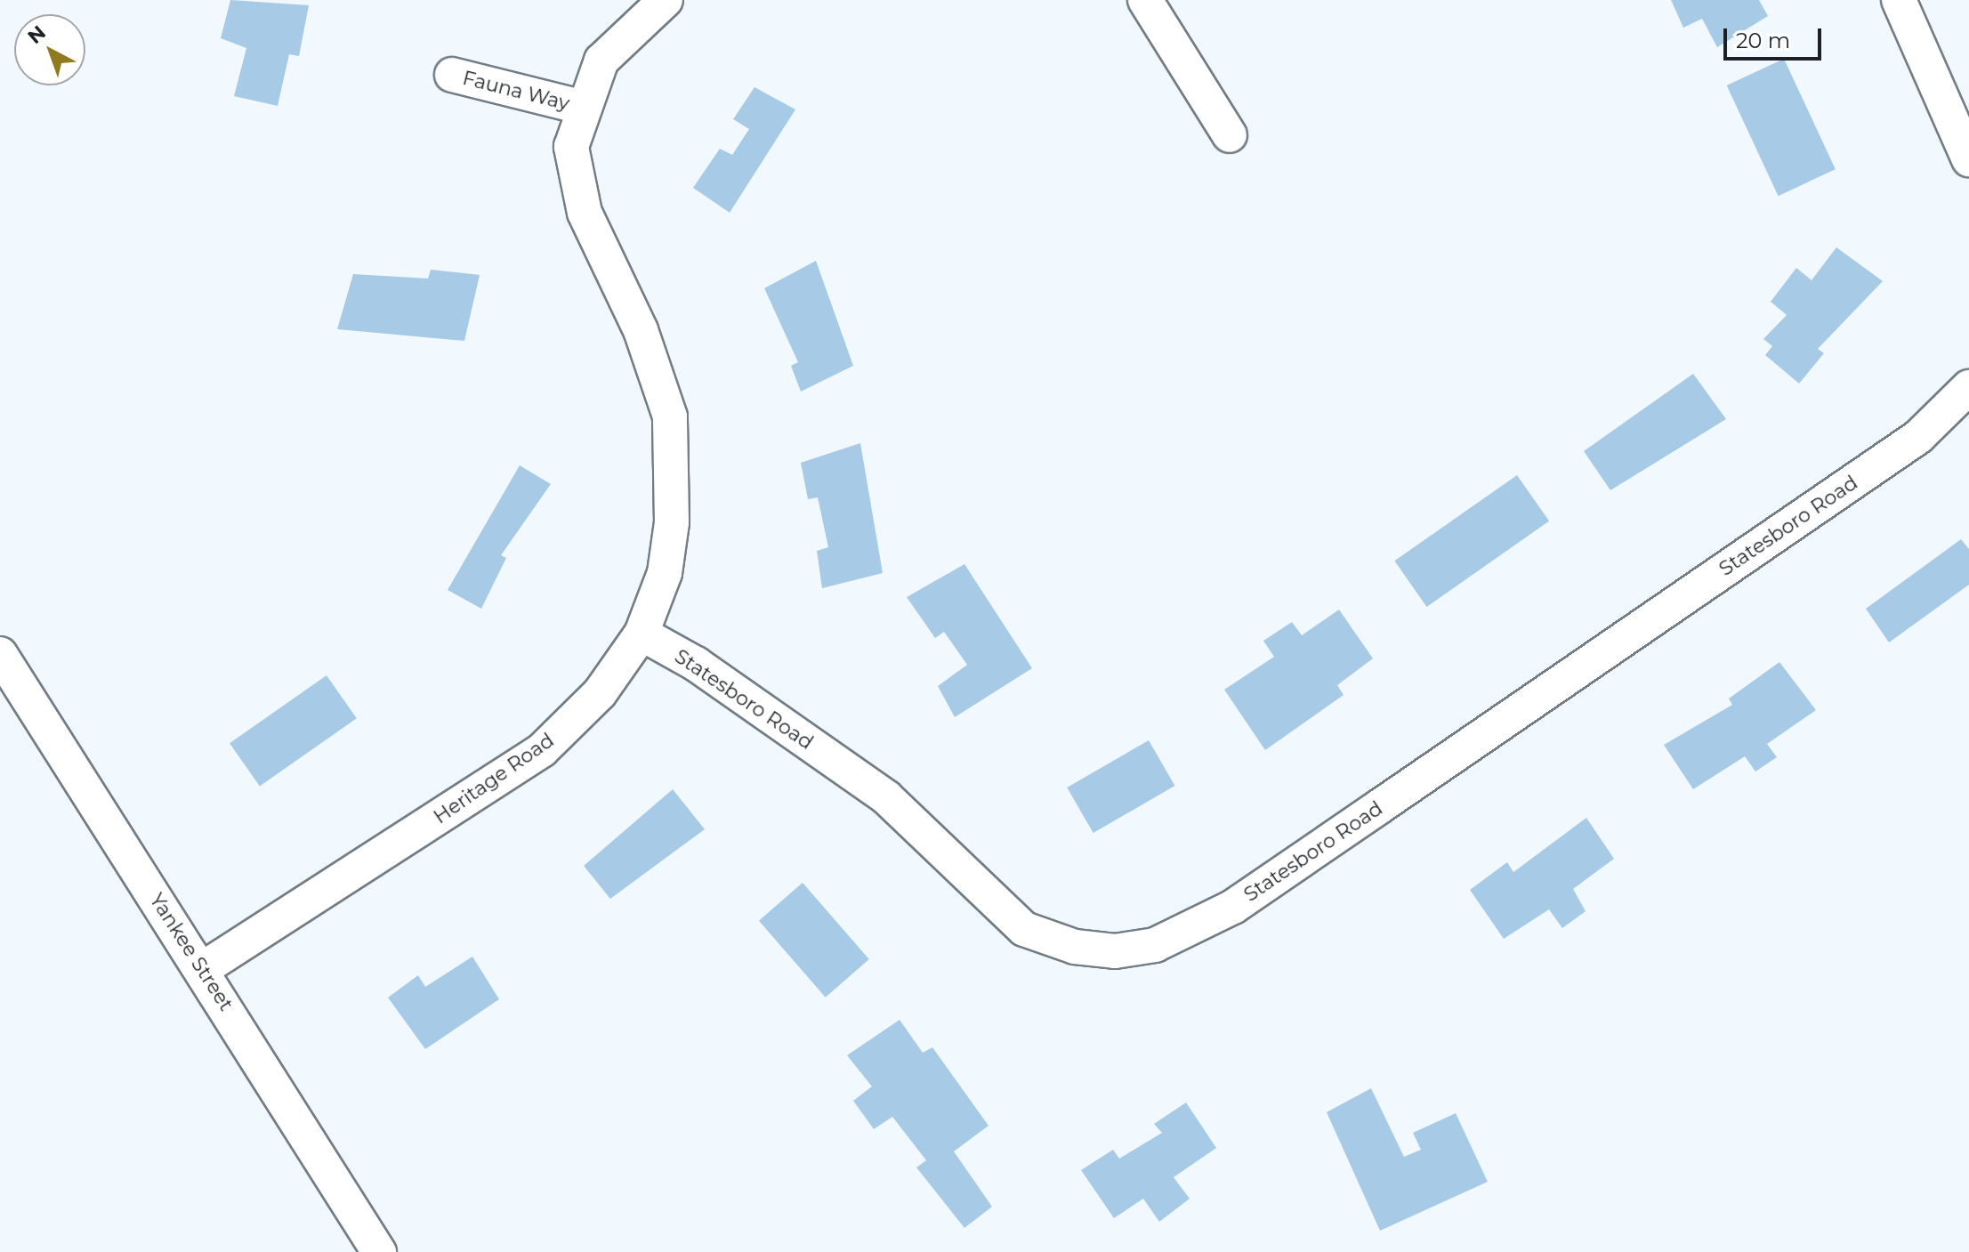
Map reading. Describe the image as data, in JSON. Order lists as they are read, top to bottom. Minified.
{"streets":{"street":["Fauna Way","Statesboro Road","Heritage Road","Yankee Street"]},"crossings":[["Fauna Way","Heritage Road"],["Statesboro Road","Heritage Road"],["Heritage Road","Yankee Street"]],"scale_bar":"20 m","north":"top left"}
